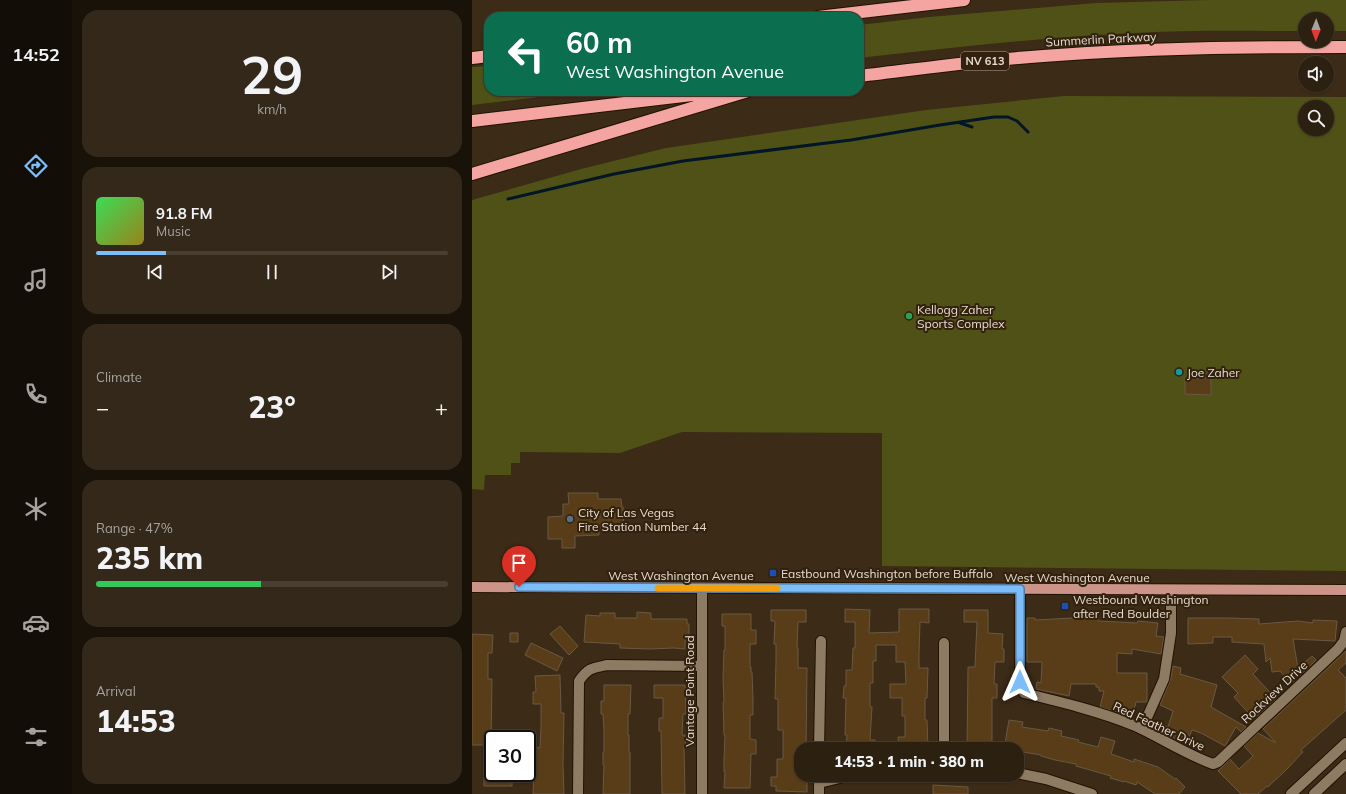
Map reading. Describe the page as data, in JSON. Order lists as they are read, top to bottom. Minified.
{"streets":{"highway":["Summerlin Parkway","NV 613"],"main road":["West Washington Avenue"],"street":["Vantage Point Road","Rockview Drive","Red Feather Drive"]},"crossings":[["West Washington Avenue","Vantage Point Road"],["West Washington Avenue","Red Feather Drive"],["Rockview Drive","Red Feather Drive"]],"places":{"other":["Kellogg Zaher Sports Complex","Joe Zaher","City of Las Vegas Fire Station Number 44"],"transit":["Eastbound Washington before Buffalo","Westbound Washington after Red Boulder"]},"north":"bottom","page":{"tabs":"14:52","tile":[["29","km/h"],"Climate",["Range · 47%","235 km"],["Arrival","14:53"]],"turn":["60 m","West Washington Avenue"],"song":["91.8 FM","Music"],"heat":["−","23°","+"],"limit":"30","trip":"14:53 · 1 min · 380 m"}}
